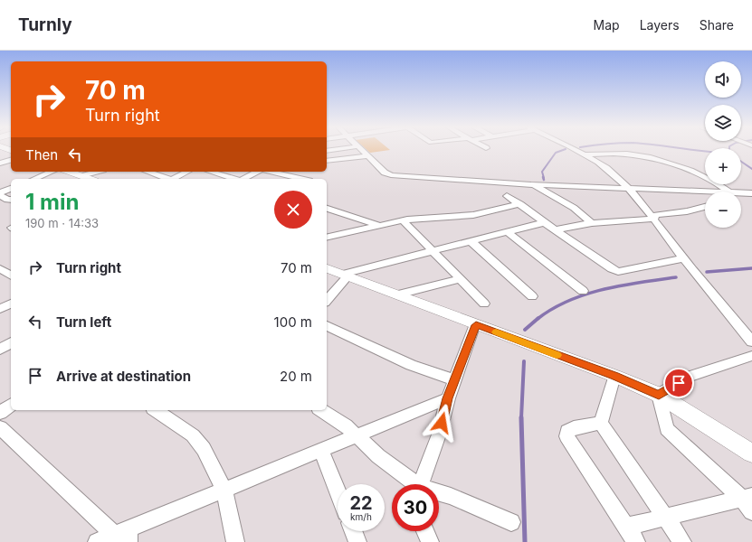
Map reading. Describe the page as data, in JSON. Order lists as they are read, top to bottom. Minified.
{"page":{"header":"Turnly","nav":["Map","Layers","Share"],"map_buttons":["+","−"],"turn":["70 m","Turn right"],"then":"Then","heading":["1 min","190 m · 14:33"],"list":[{"name":"Turn right","value":"70 m"},{"name":"Turn left","value":"100 m"},{"name":"Arrive at destination","value":"20 m"}],"speed":"22 km/h","limit":"30"}}
